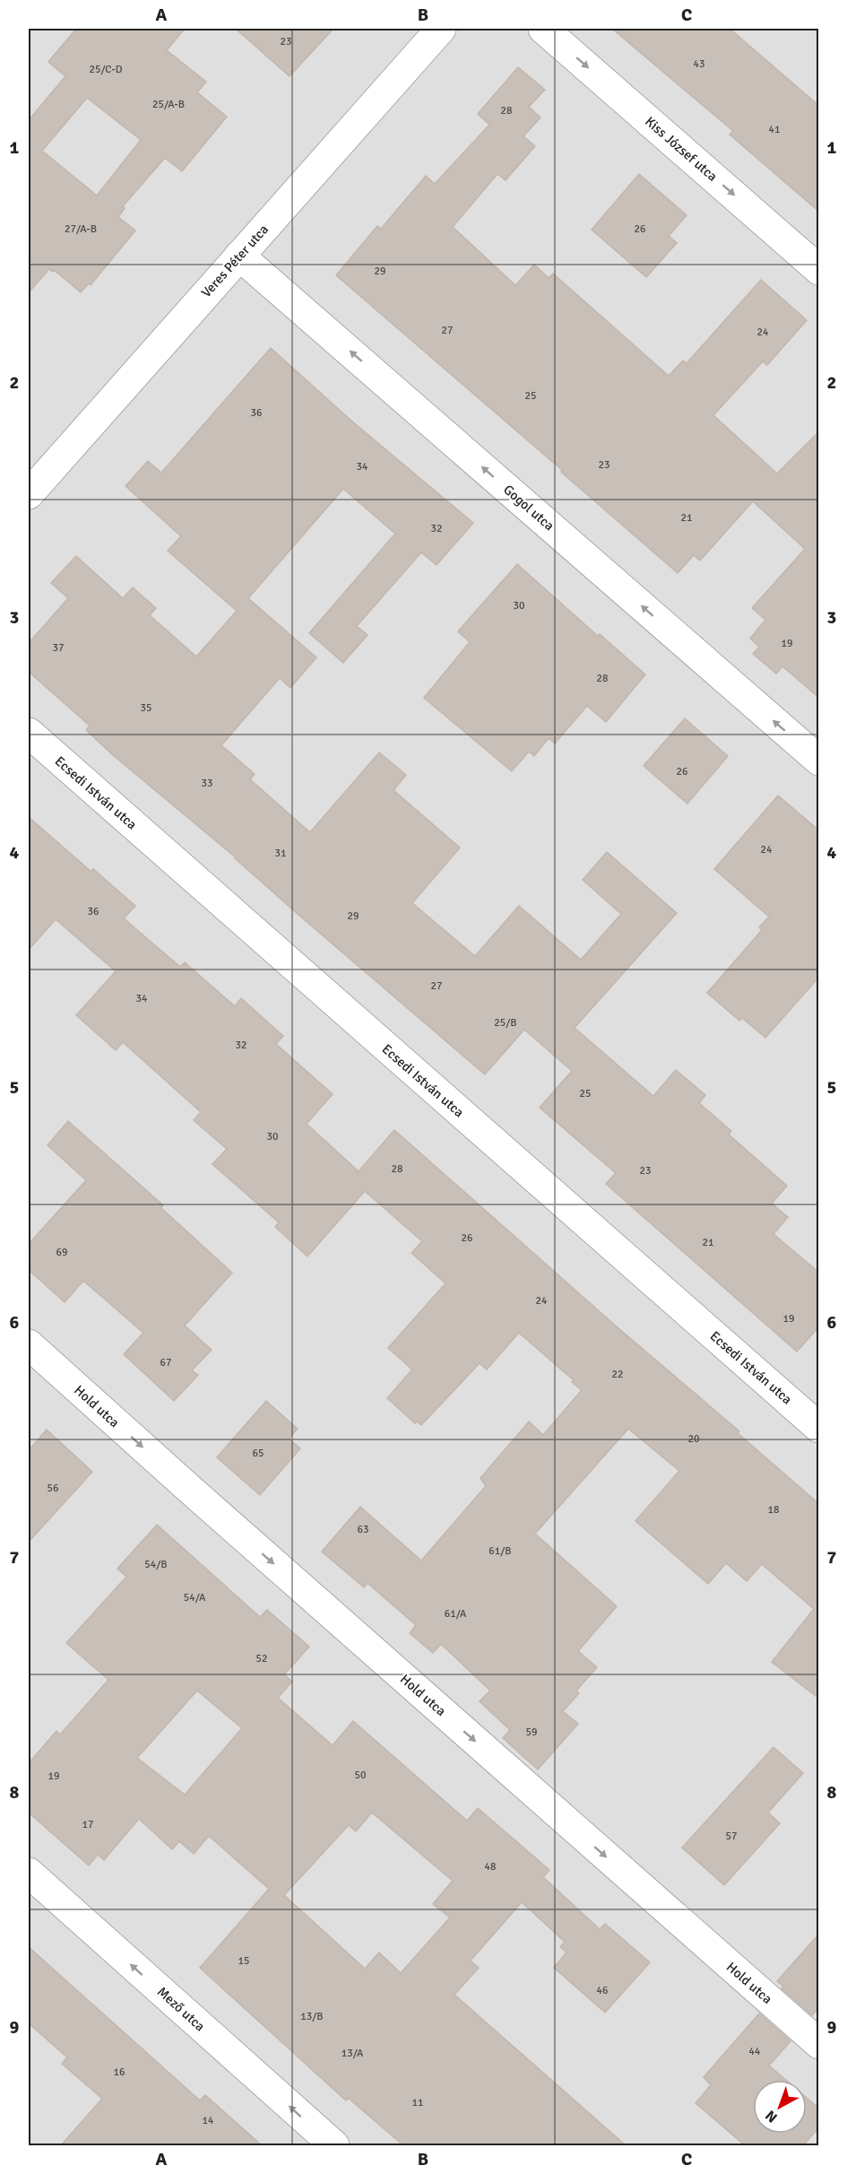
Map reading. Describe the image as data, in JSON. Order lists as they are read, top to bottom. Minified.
{"streets":{"street":["Kiss József utca","Veres Péter utca","Gogol utca","Ecsedi István utca","Hold utca","Mező utca"]},"crossings":[["Veres Péter utca","Gogol utca"]],"one_way":["Kiss József utca","Gogol utca","Hold utca","Mező utca"],"house_numbers":["23","43","25/C-D","25/A-B","28","41","27/A-B","26","29","27","24","25","36","23","34","21","32","30","19","37","28","35","26","33","24","31","36","29","27","34","25/B","32","25","30","28","23","26","21","69","24","19","67","22","20","65","56","18","63","61/B","54/B","54/A","61/A","52","59","50","19","17","57","48","15","46","13/B","44","13/A","16","11","14"],"north":"bottom left","grid":{"columns":["A","B","C"],"rows":["1","2","3","4","5","6","7","8","9"]}}
